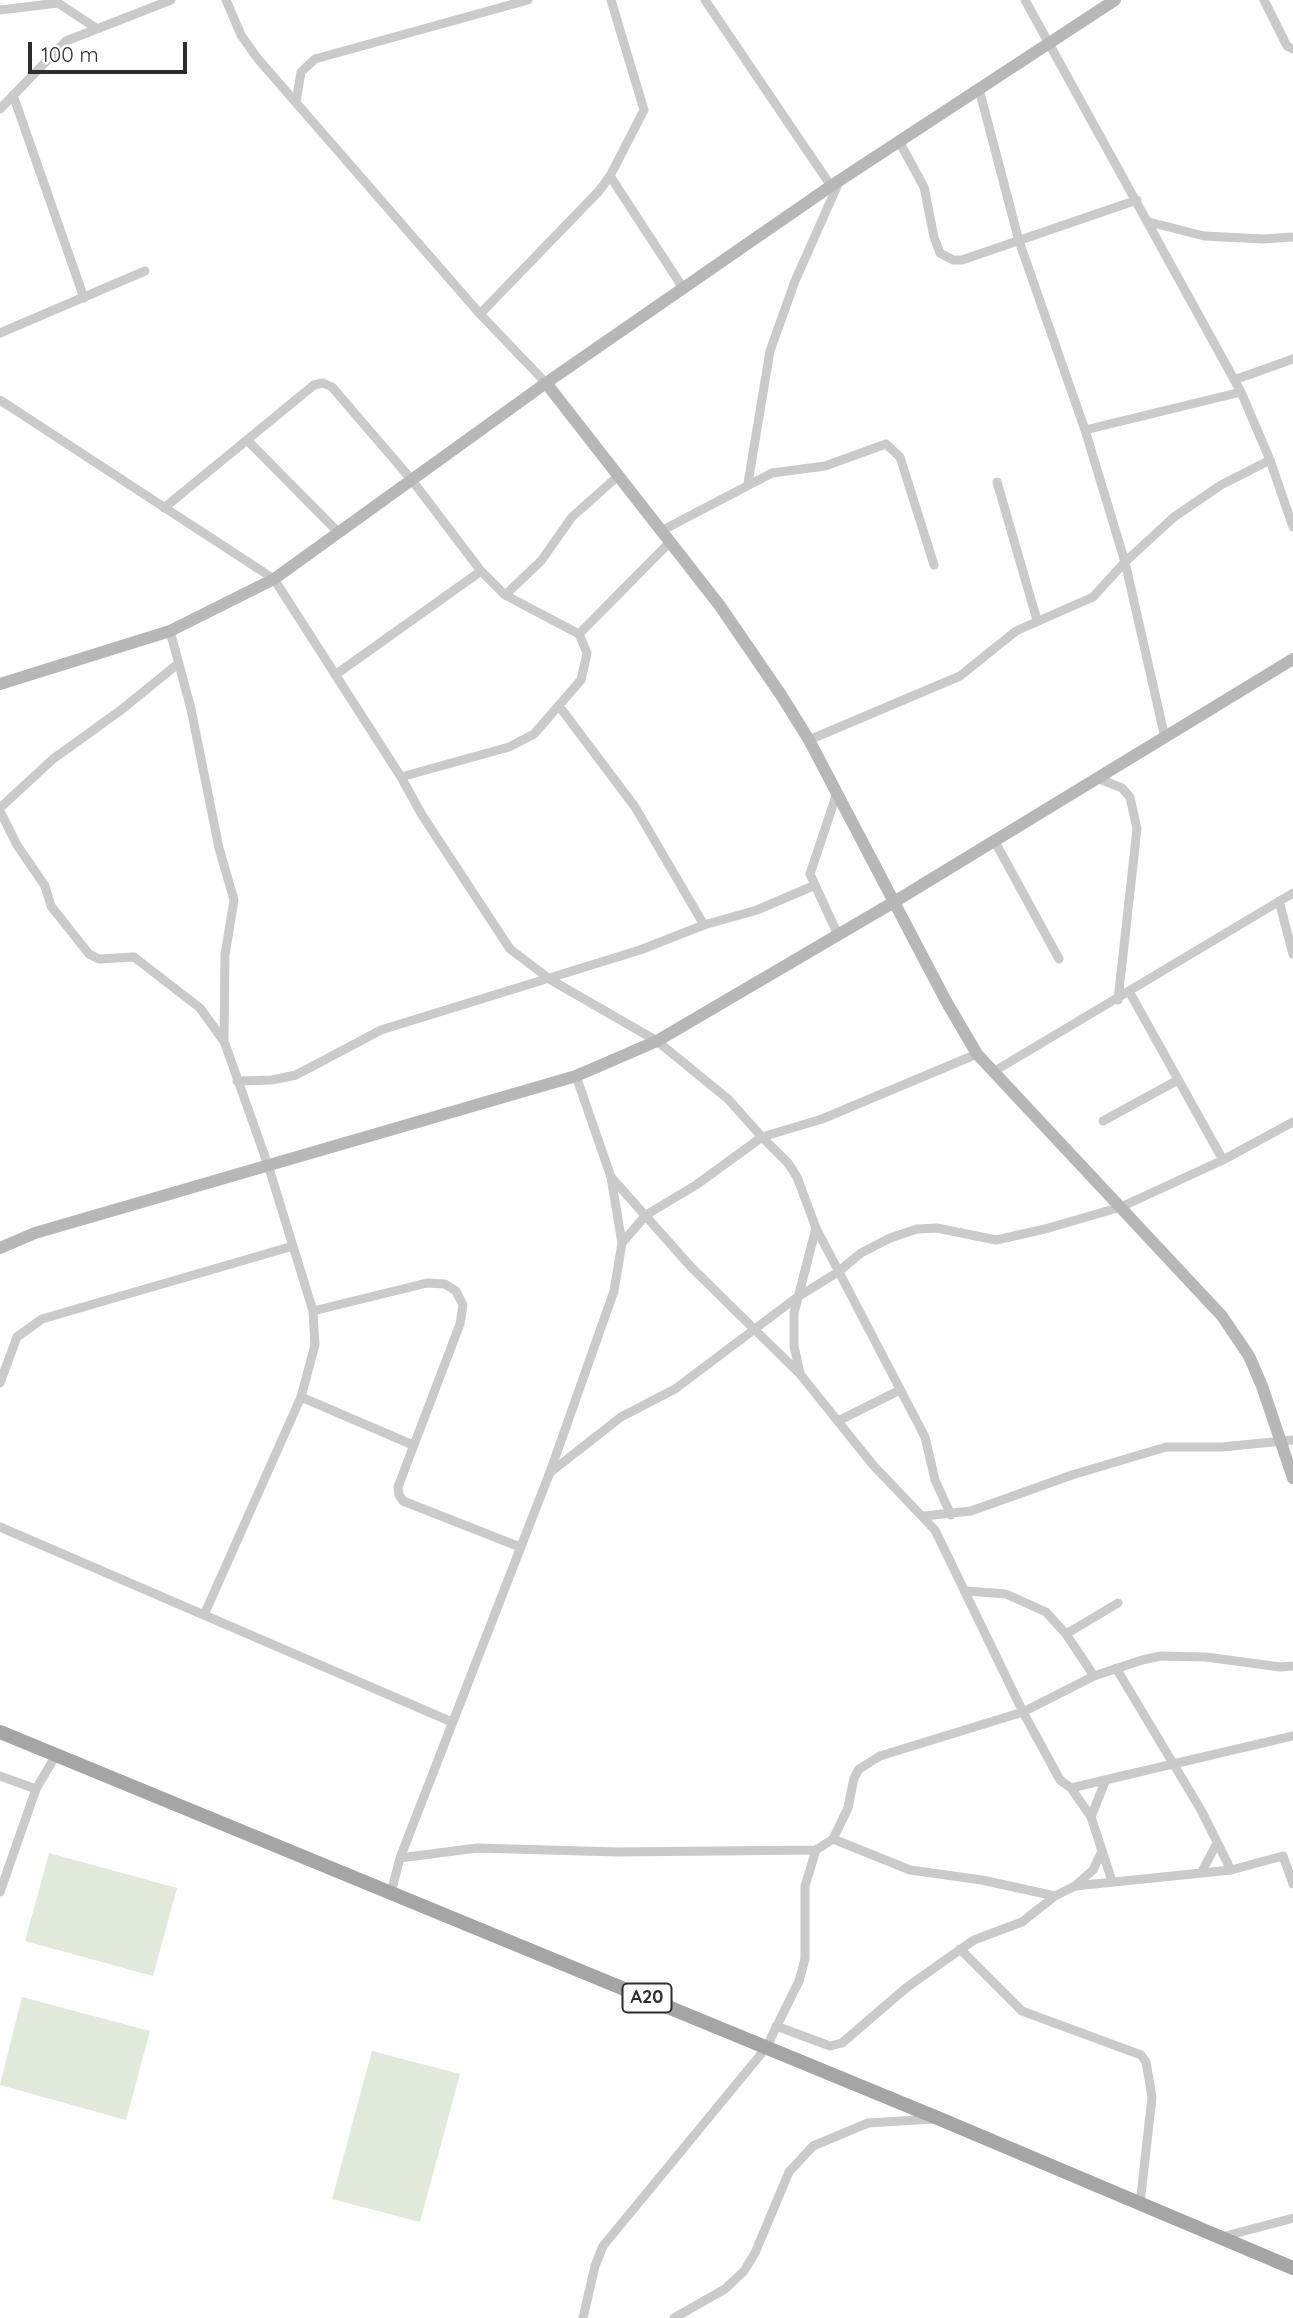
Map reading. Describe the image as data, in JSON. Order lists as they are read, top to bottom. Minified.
{"streets":{"main road":["A20"]},"scale_bar":"100 m"}
